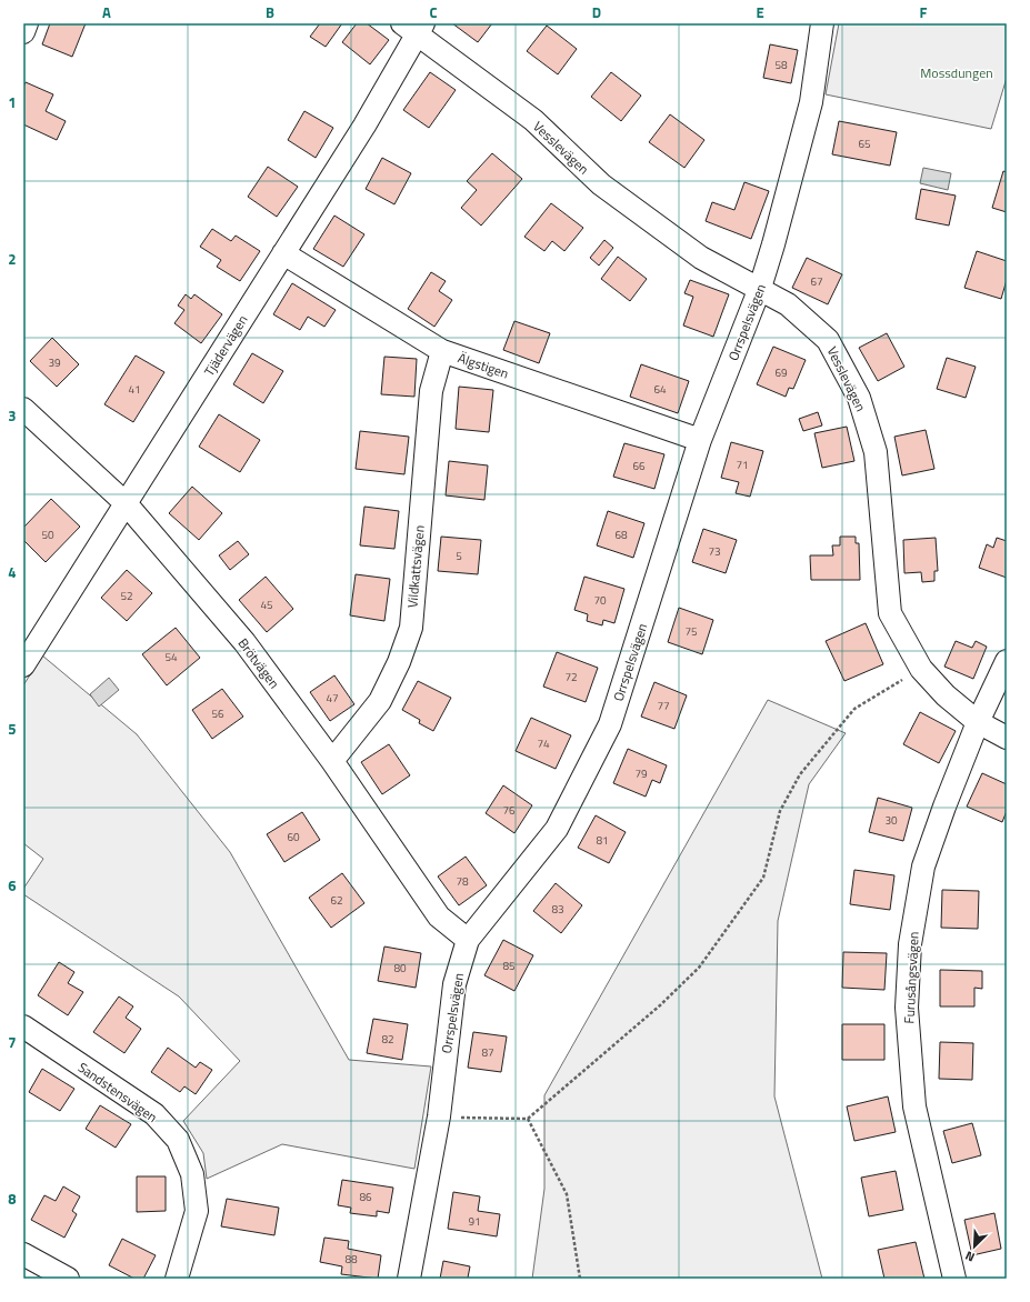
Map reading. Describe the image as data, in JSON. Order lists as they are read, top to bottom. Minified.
{"streets":{"street":["Vesslevägen","Orrspelsvägen","Tjädervägen","Älgstigen","Vildkattsvägen","Brötvägen","Furusångsvägen","Sandstensvägen"]},"crossings":[["Vesslevägen","Orrspelsvägen"],["Vesslevägen","Tjädervägen"],["Vesslevägen","Furusångsvägen"],["Orrspelsvägen","Älgstigen"],["Orrspelsvägen","Brötvägen"],["Tjädervägen","Älgstigen"],["Tjädervägen","Brötvägen"],["Älgstigen","Vildkattsvägen"],["Vildkattsvägen","Brötvägen"]],"parks":["Mossdungen"],"house_numbers":["58","65","67","39","69","41","64","71","66","50","68","73","5","52","70","45","75","54","72","47","77","56","74","79","76","30","60","81","78","62","83","85","80","82","87","86","91","88"],"north":"bottom left","grid":{"columns":["A","B","C","D","E","F"],"rows":["1","2","3","4","5","6","7","8"]}}
